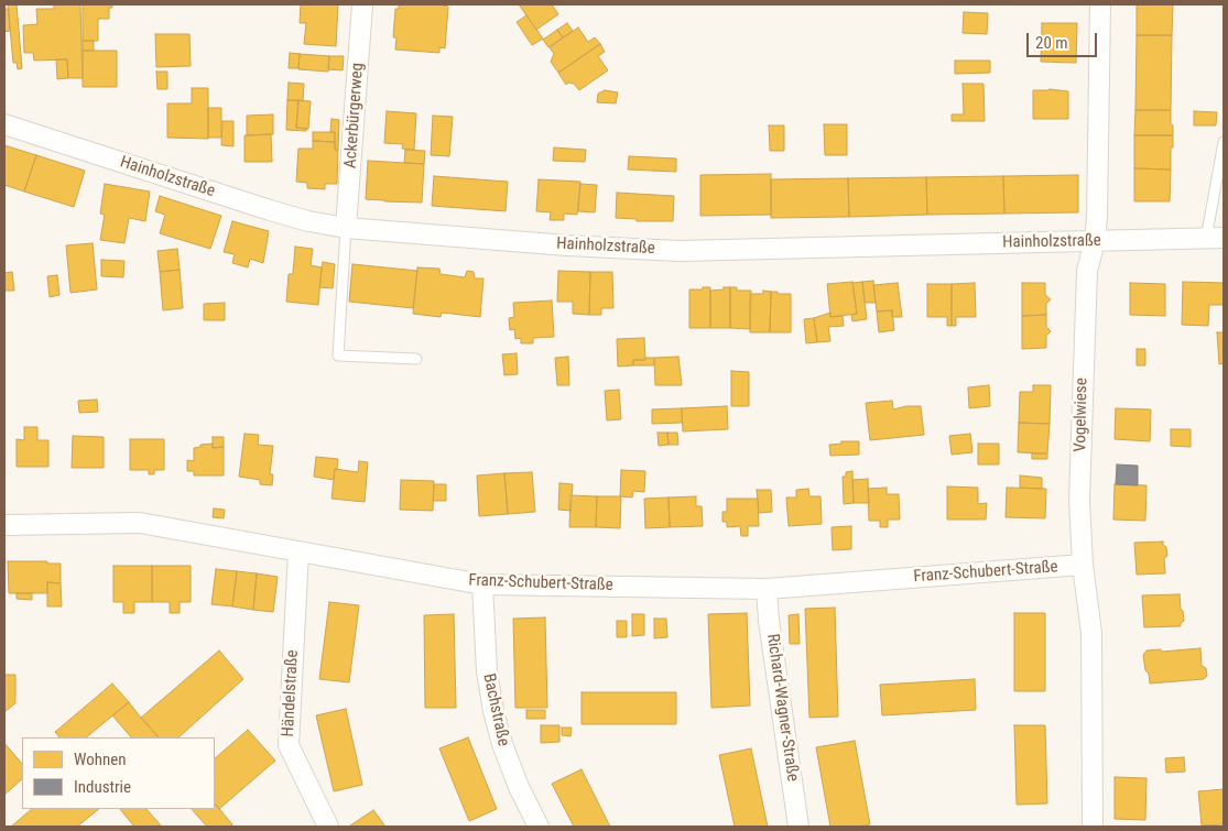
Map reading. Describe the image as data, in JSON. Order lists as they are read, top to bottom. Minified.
{"streets":{"street":["Ackerbürgerweg","Hainholzstraße","Vogelwiese","Franz-Schubert-Straße","Händelstraße","Richard-Wagner-Straße","Bachstraße"]},"crossings":[["Ackerbürgerweg","Hainholzstraße"],["Hainholzstraße","Vogelwiese"],["Vogelwiese","Franz-Schubert-Straße"],["Franz-Schubert-Straße","Händelstraße"],["Franz-Schubert-Straße","Richard-Wagner-Straße"],["Franz-Schubert-Straße","Bachstraße"]],"legend":["Wohnen","Industrie"],"scale_bar":"20 m"}
